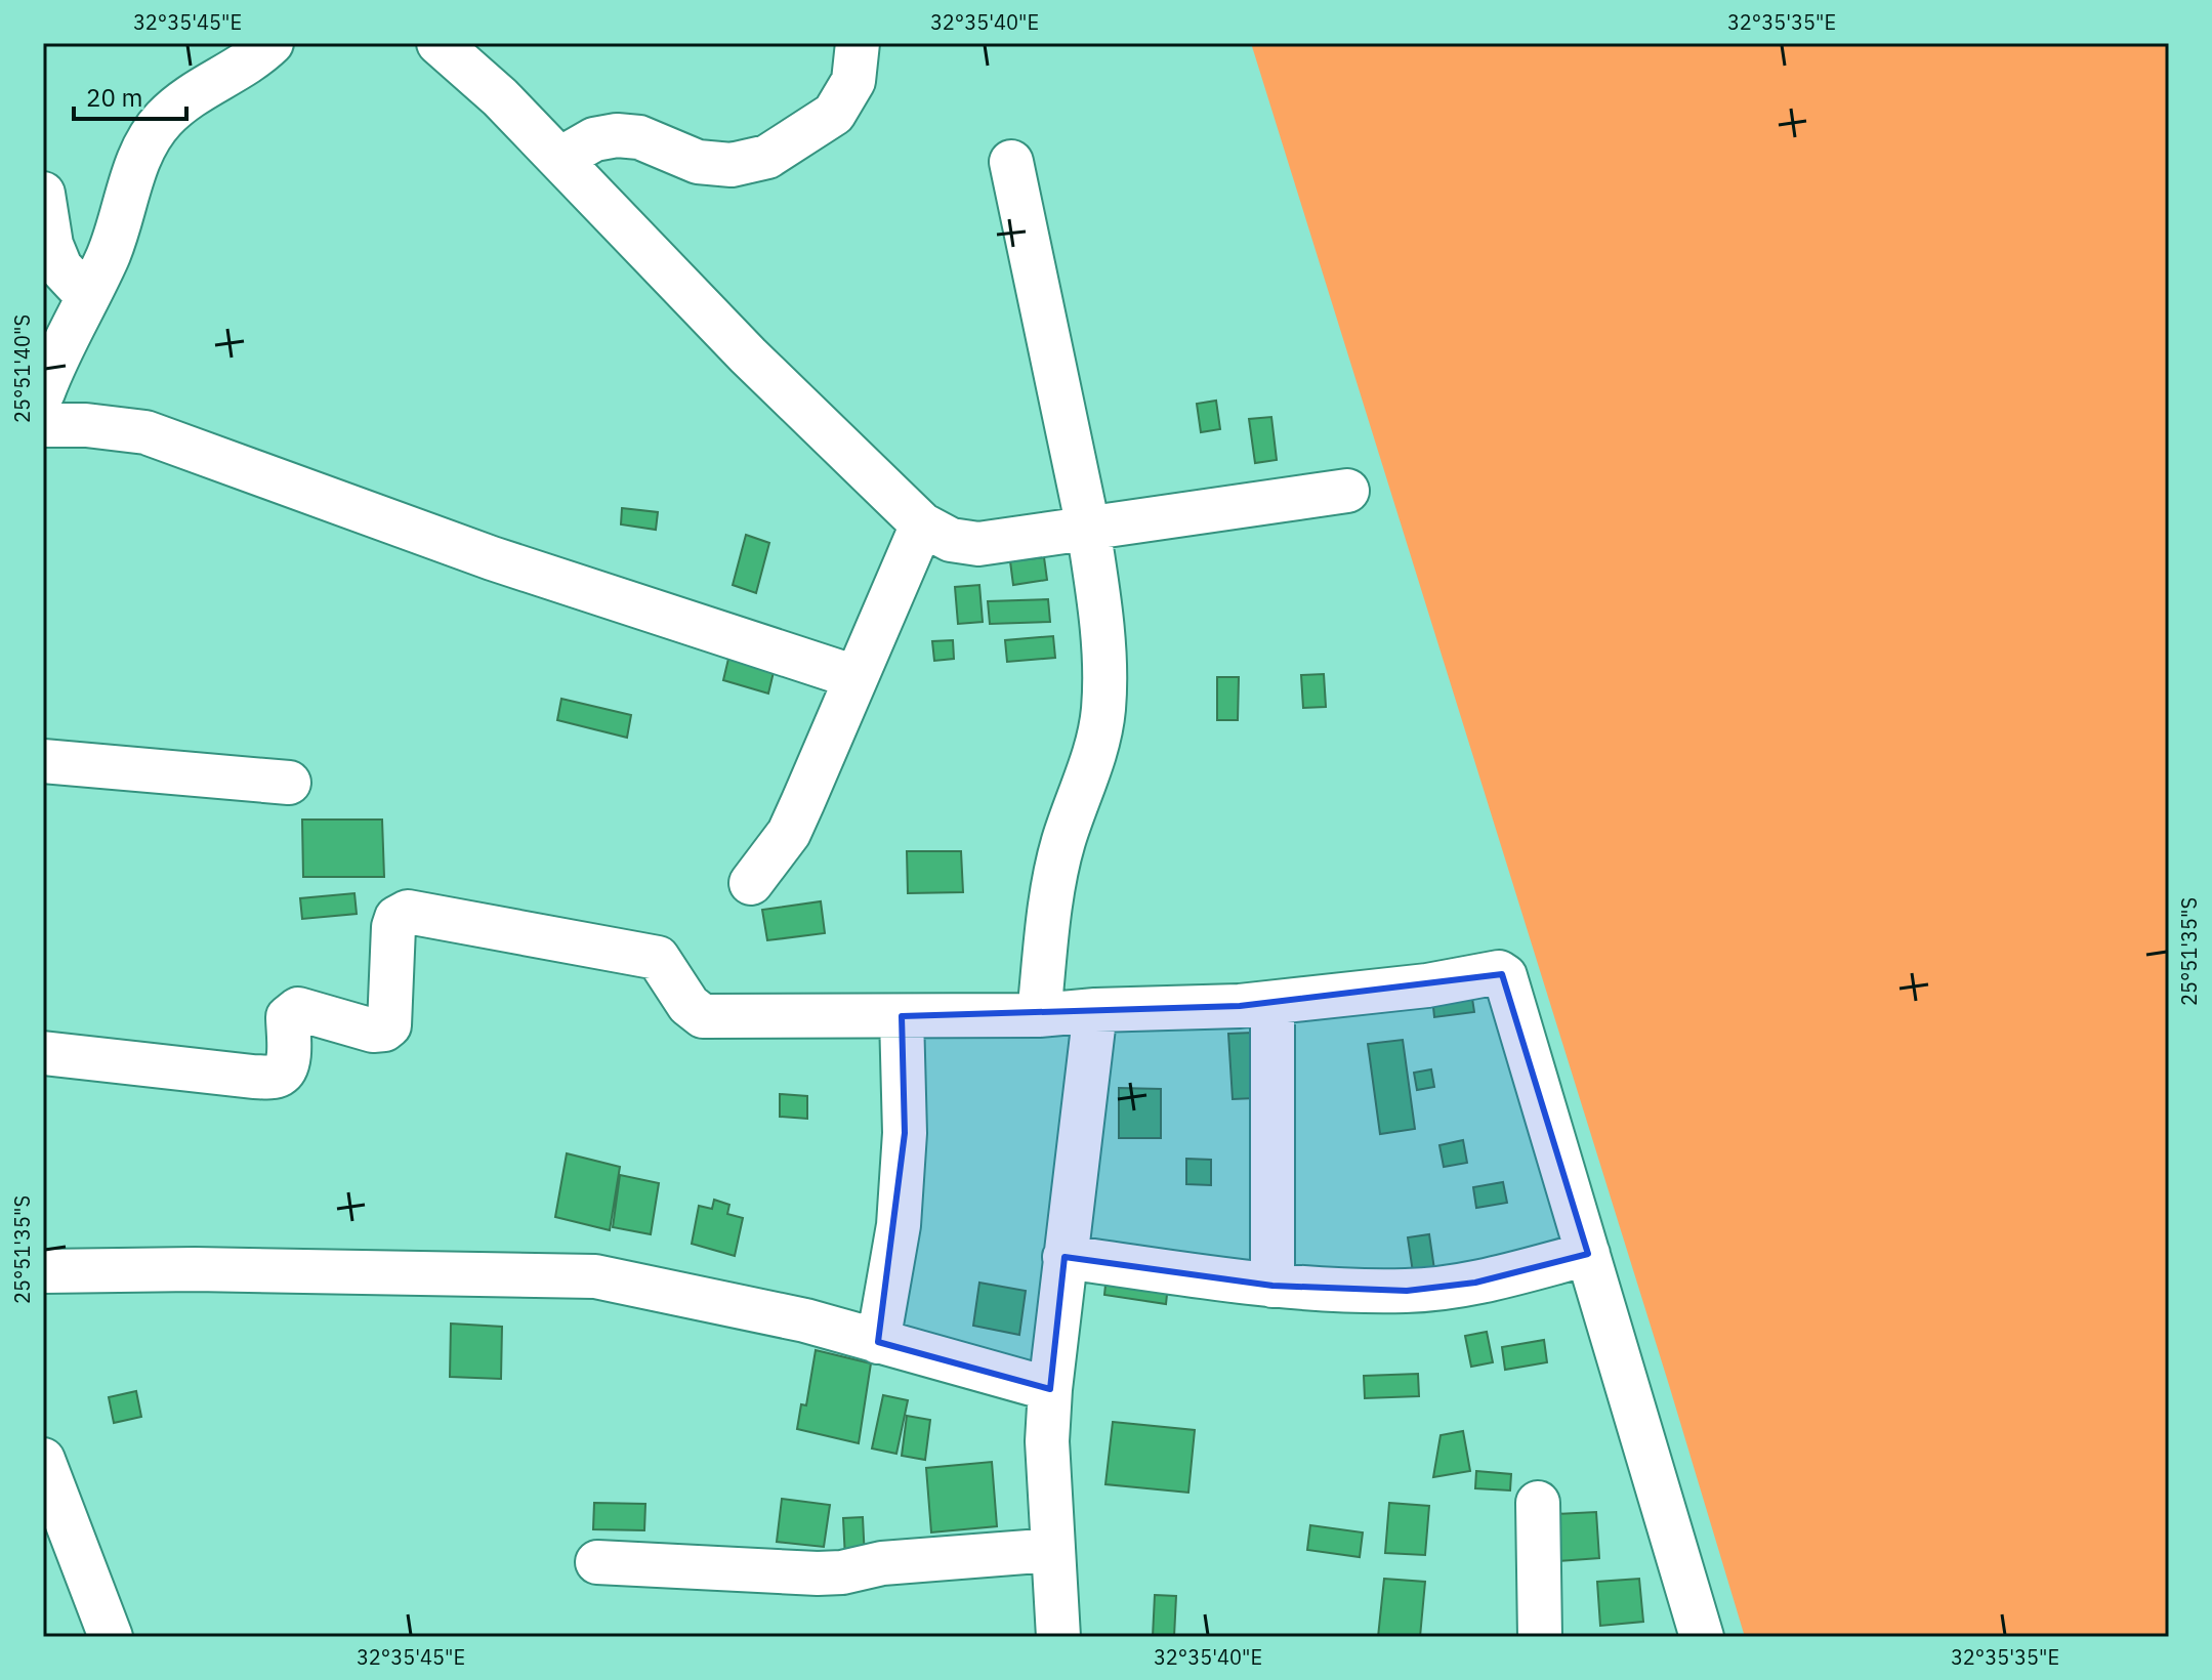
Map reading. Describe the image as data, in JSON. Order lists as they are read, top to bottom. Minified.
{"scale_bar":"20 m","coordinates":["32°35'45\"E","32°35'40\"E","32°35'35\"E","25°51'40\"S","25°51'35\"S"]}
